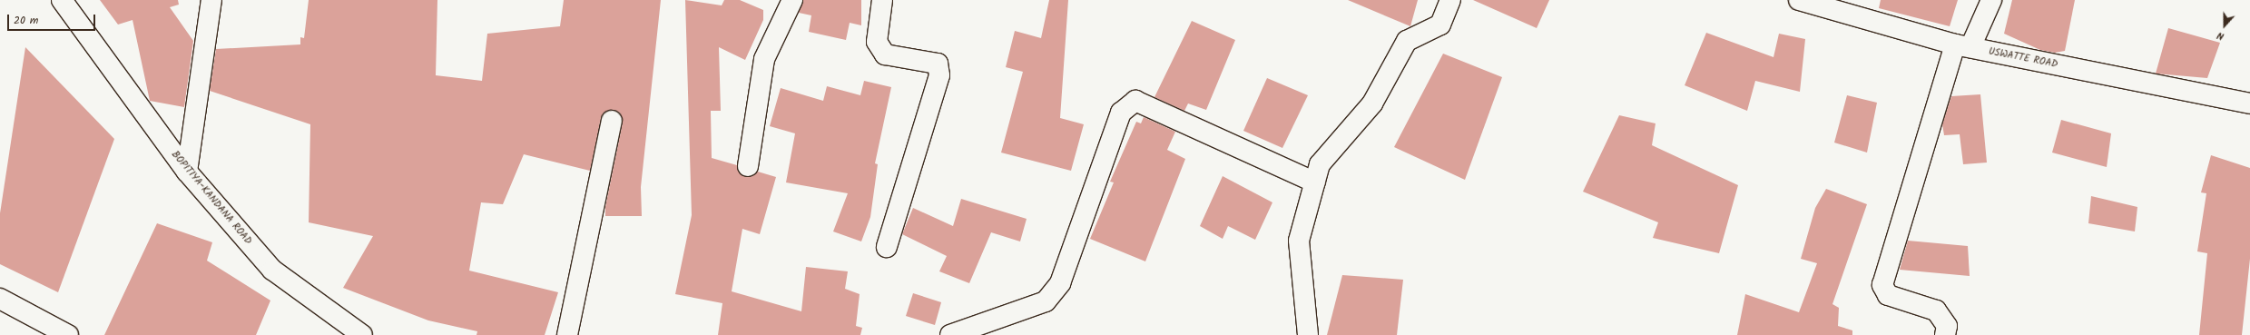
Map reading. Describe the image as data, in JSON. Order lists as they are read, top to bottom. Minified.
{"streets":{"street":["USWATTE ROAD","BOPITIYA-KANDANA ROAD"]},"scale_bar":"20 m","north":"bottom"}
